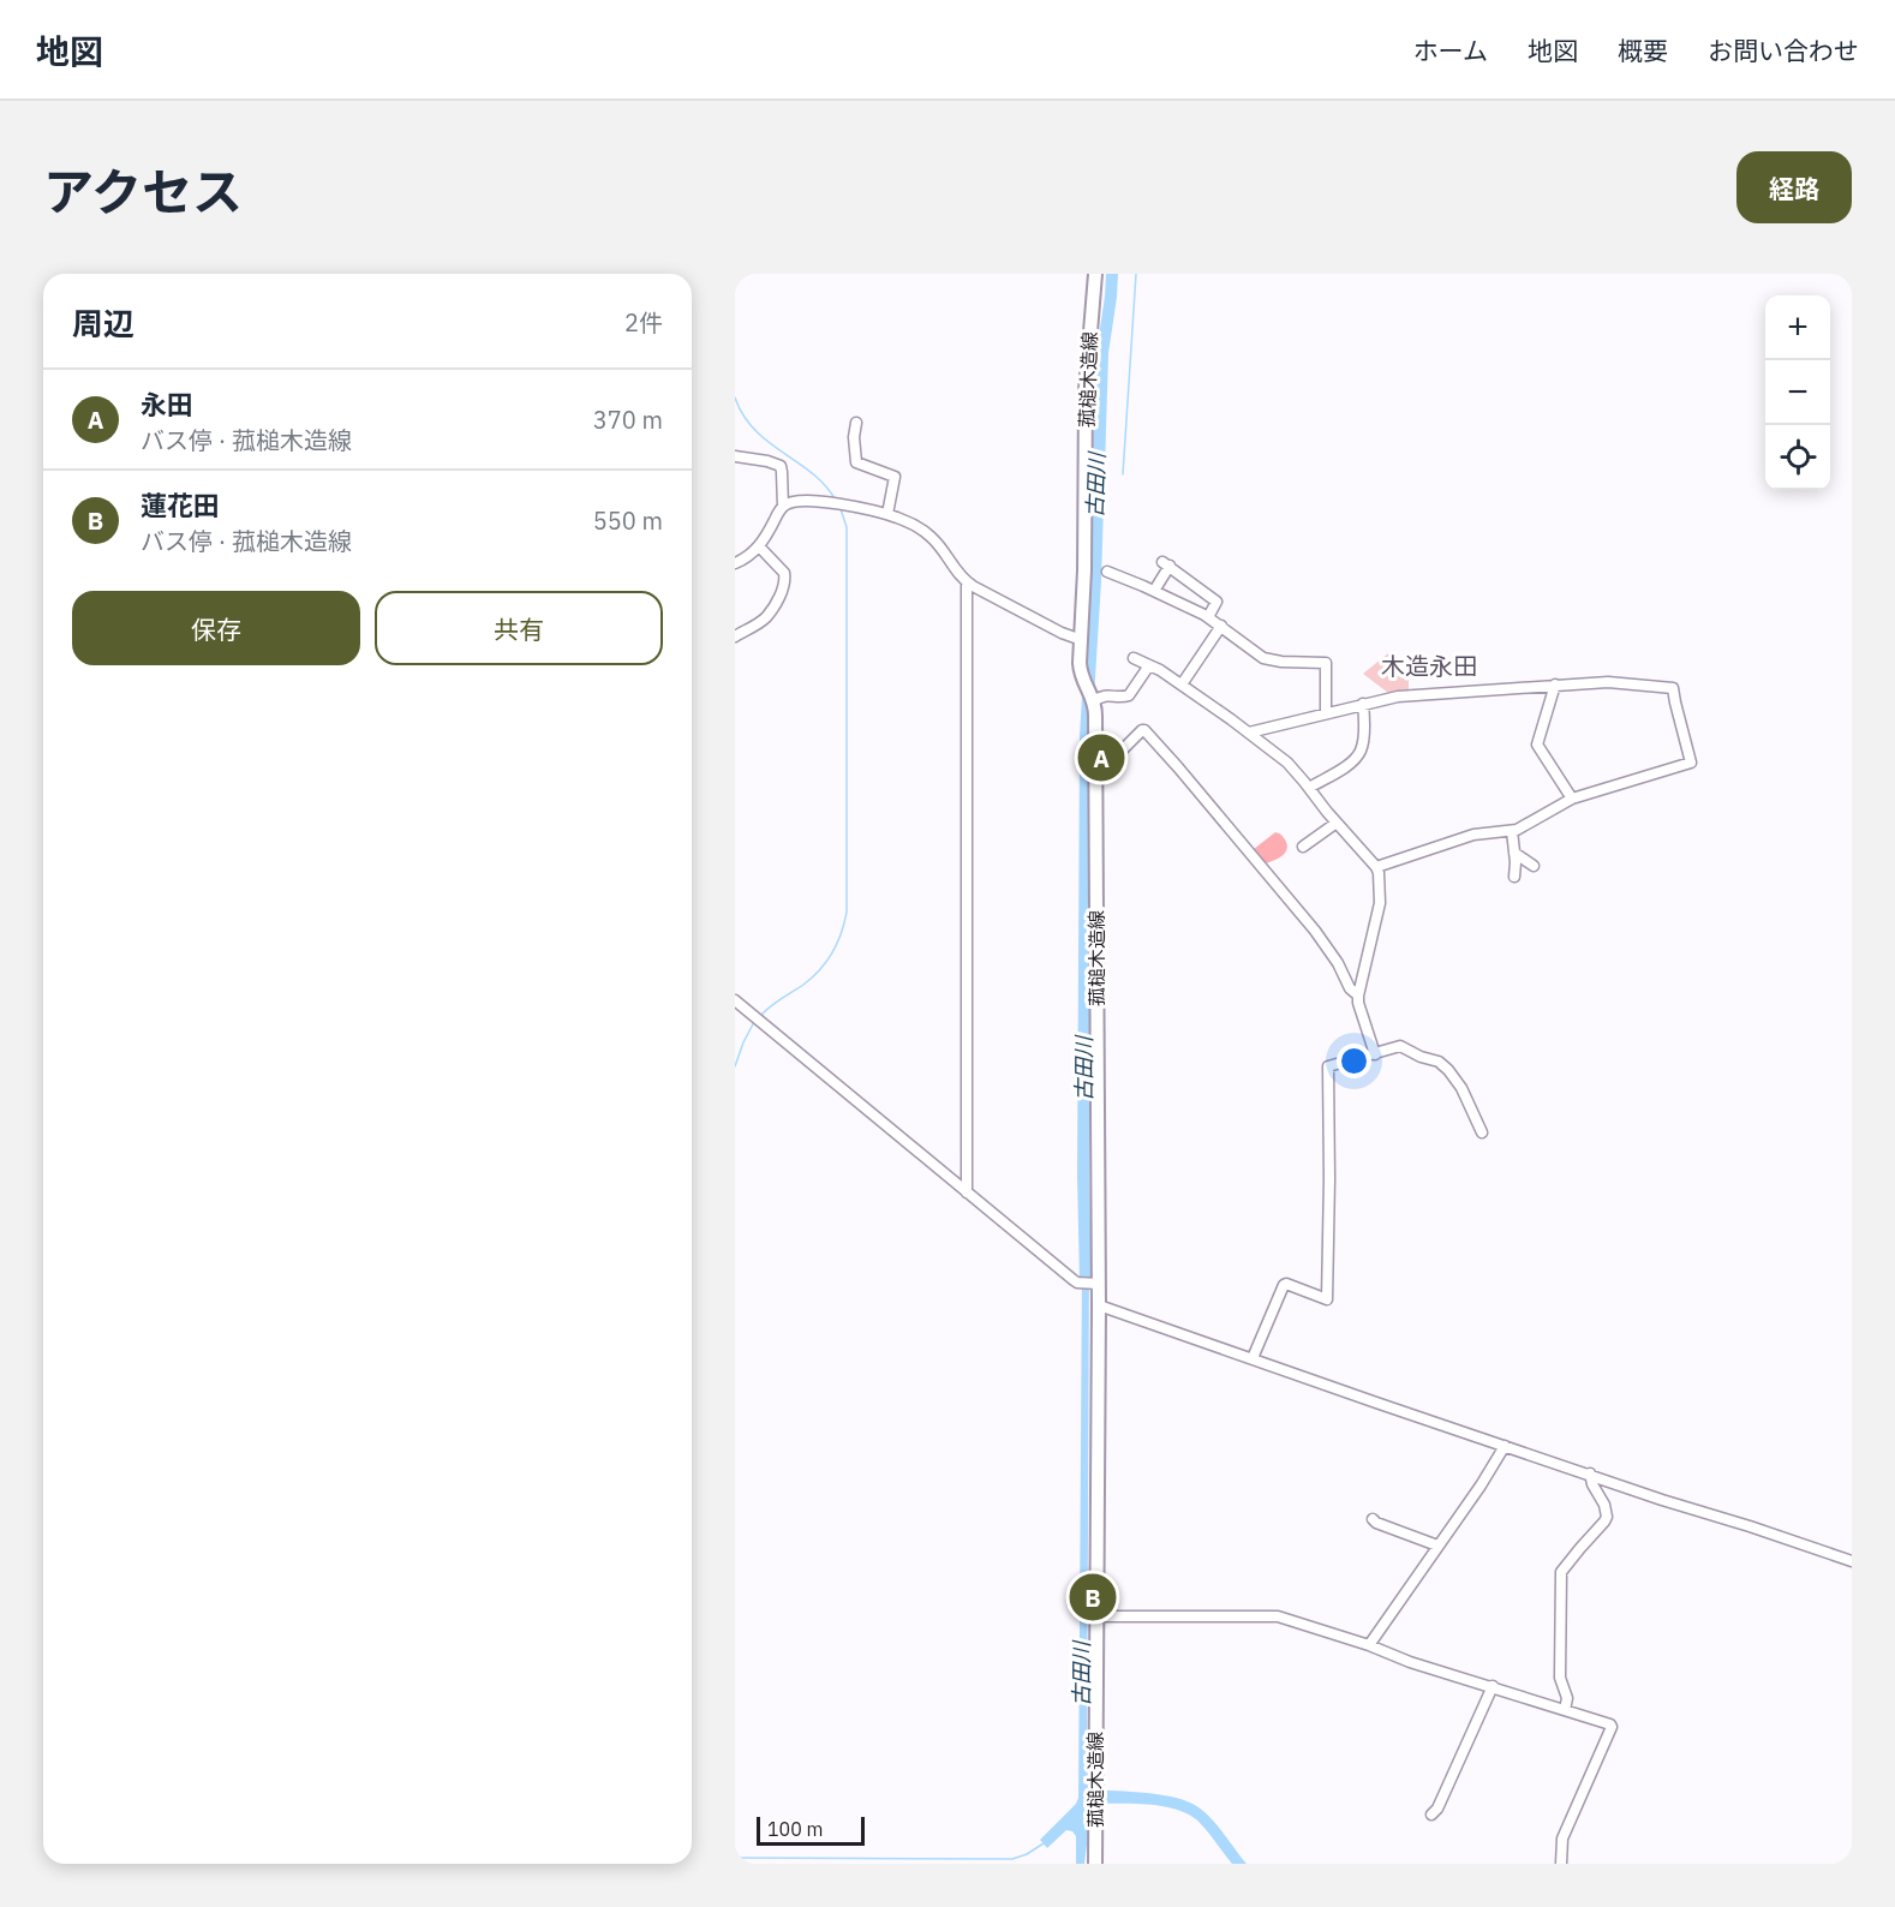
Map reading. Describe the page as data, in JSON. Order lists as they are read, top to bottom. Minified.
{"streets":{"main road":["菰槌木造線"]},"districts":["木造永田"],"water":["古田川"],"scale_bar":"100 m","page":{"header":"地図","nav":["ホーム","地図","概要","お問い合わせ"],"title":"アクセス","buttons":["経路",["保存","共有"]],"heading":["周辺","2件"],"map_buttons":["+","−"],"list":[{"mark":"A","name":"永田","note":"バス停 · 菰槌木造線","value":"370 m"},{"mark":"B","name":"蓮花田","note":"バス停 · 菰槌木造線","value":"550 m"}],"pins":["A","B"],"scale":"100 m"}}
